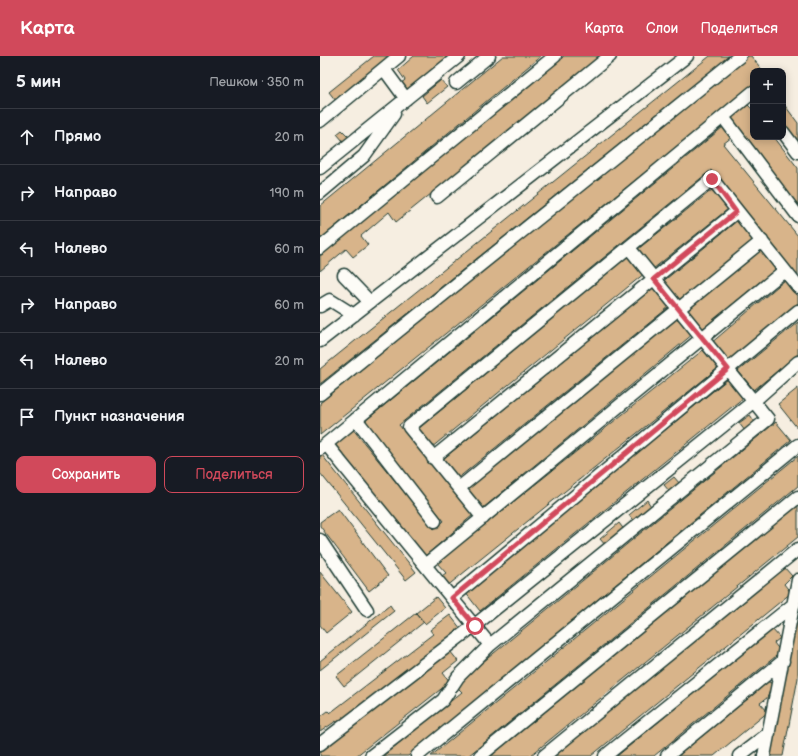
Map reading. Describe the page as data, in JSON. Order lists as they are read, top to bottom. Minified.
{"page":{"header":"Карта","nav":["Карта","Слои","Поделиться"],"heading":["5 мин","Пешком · 350 m"],"map_buttons":["+","−"],"list":[["Прямо","20 m"],["Направо","190 m"],["Налево","60 m"],["Направо","60 m"],["Налево","20 m"],"Пункт назначения"],"buttons":["Сохранить","Поделиться"]}}
